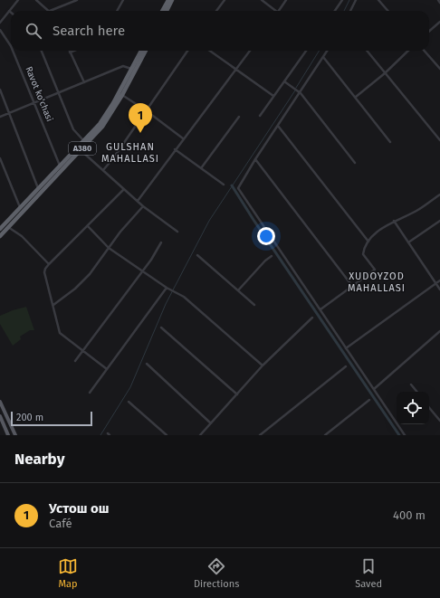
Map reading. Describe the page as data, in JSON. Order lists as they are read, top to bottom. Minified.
{"streets":{"highway":["A380"],"street":["Ravot ko'chasi"]},"crossings":[["Ravot ko'chasi","A380"]],"districts":["GULSHAN MAHALLASI","XUDOYZOD MAHALLASI"],"scale_bar":"200 m","page":{"search":"Search here","pins":"1","scale":"200 m","heading":"Nearby","list":[{"mark":"1","name":"Устош ош","note":"Café","value":"400 m"}],"nav":["Map","Directions","Saved"]}}
